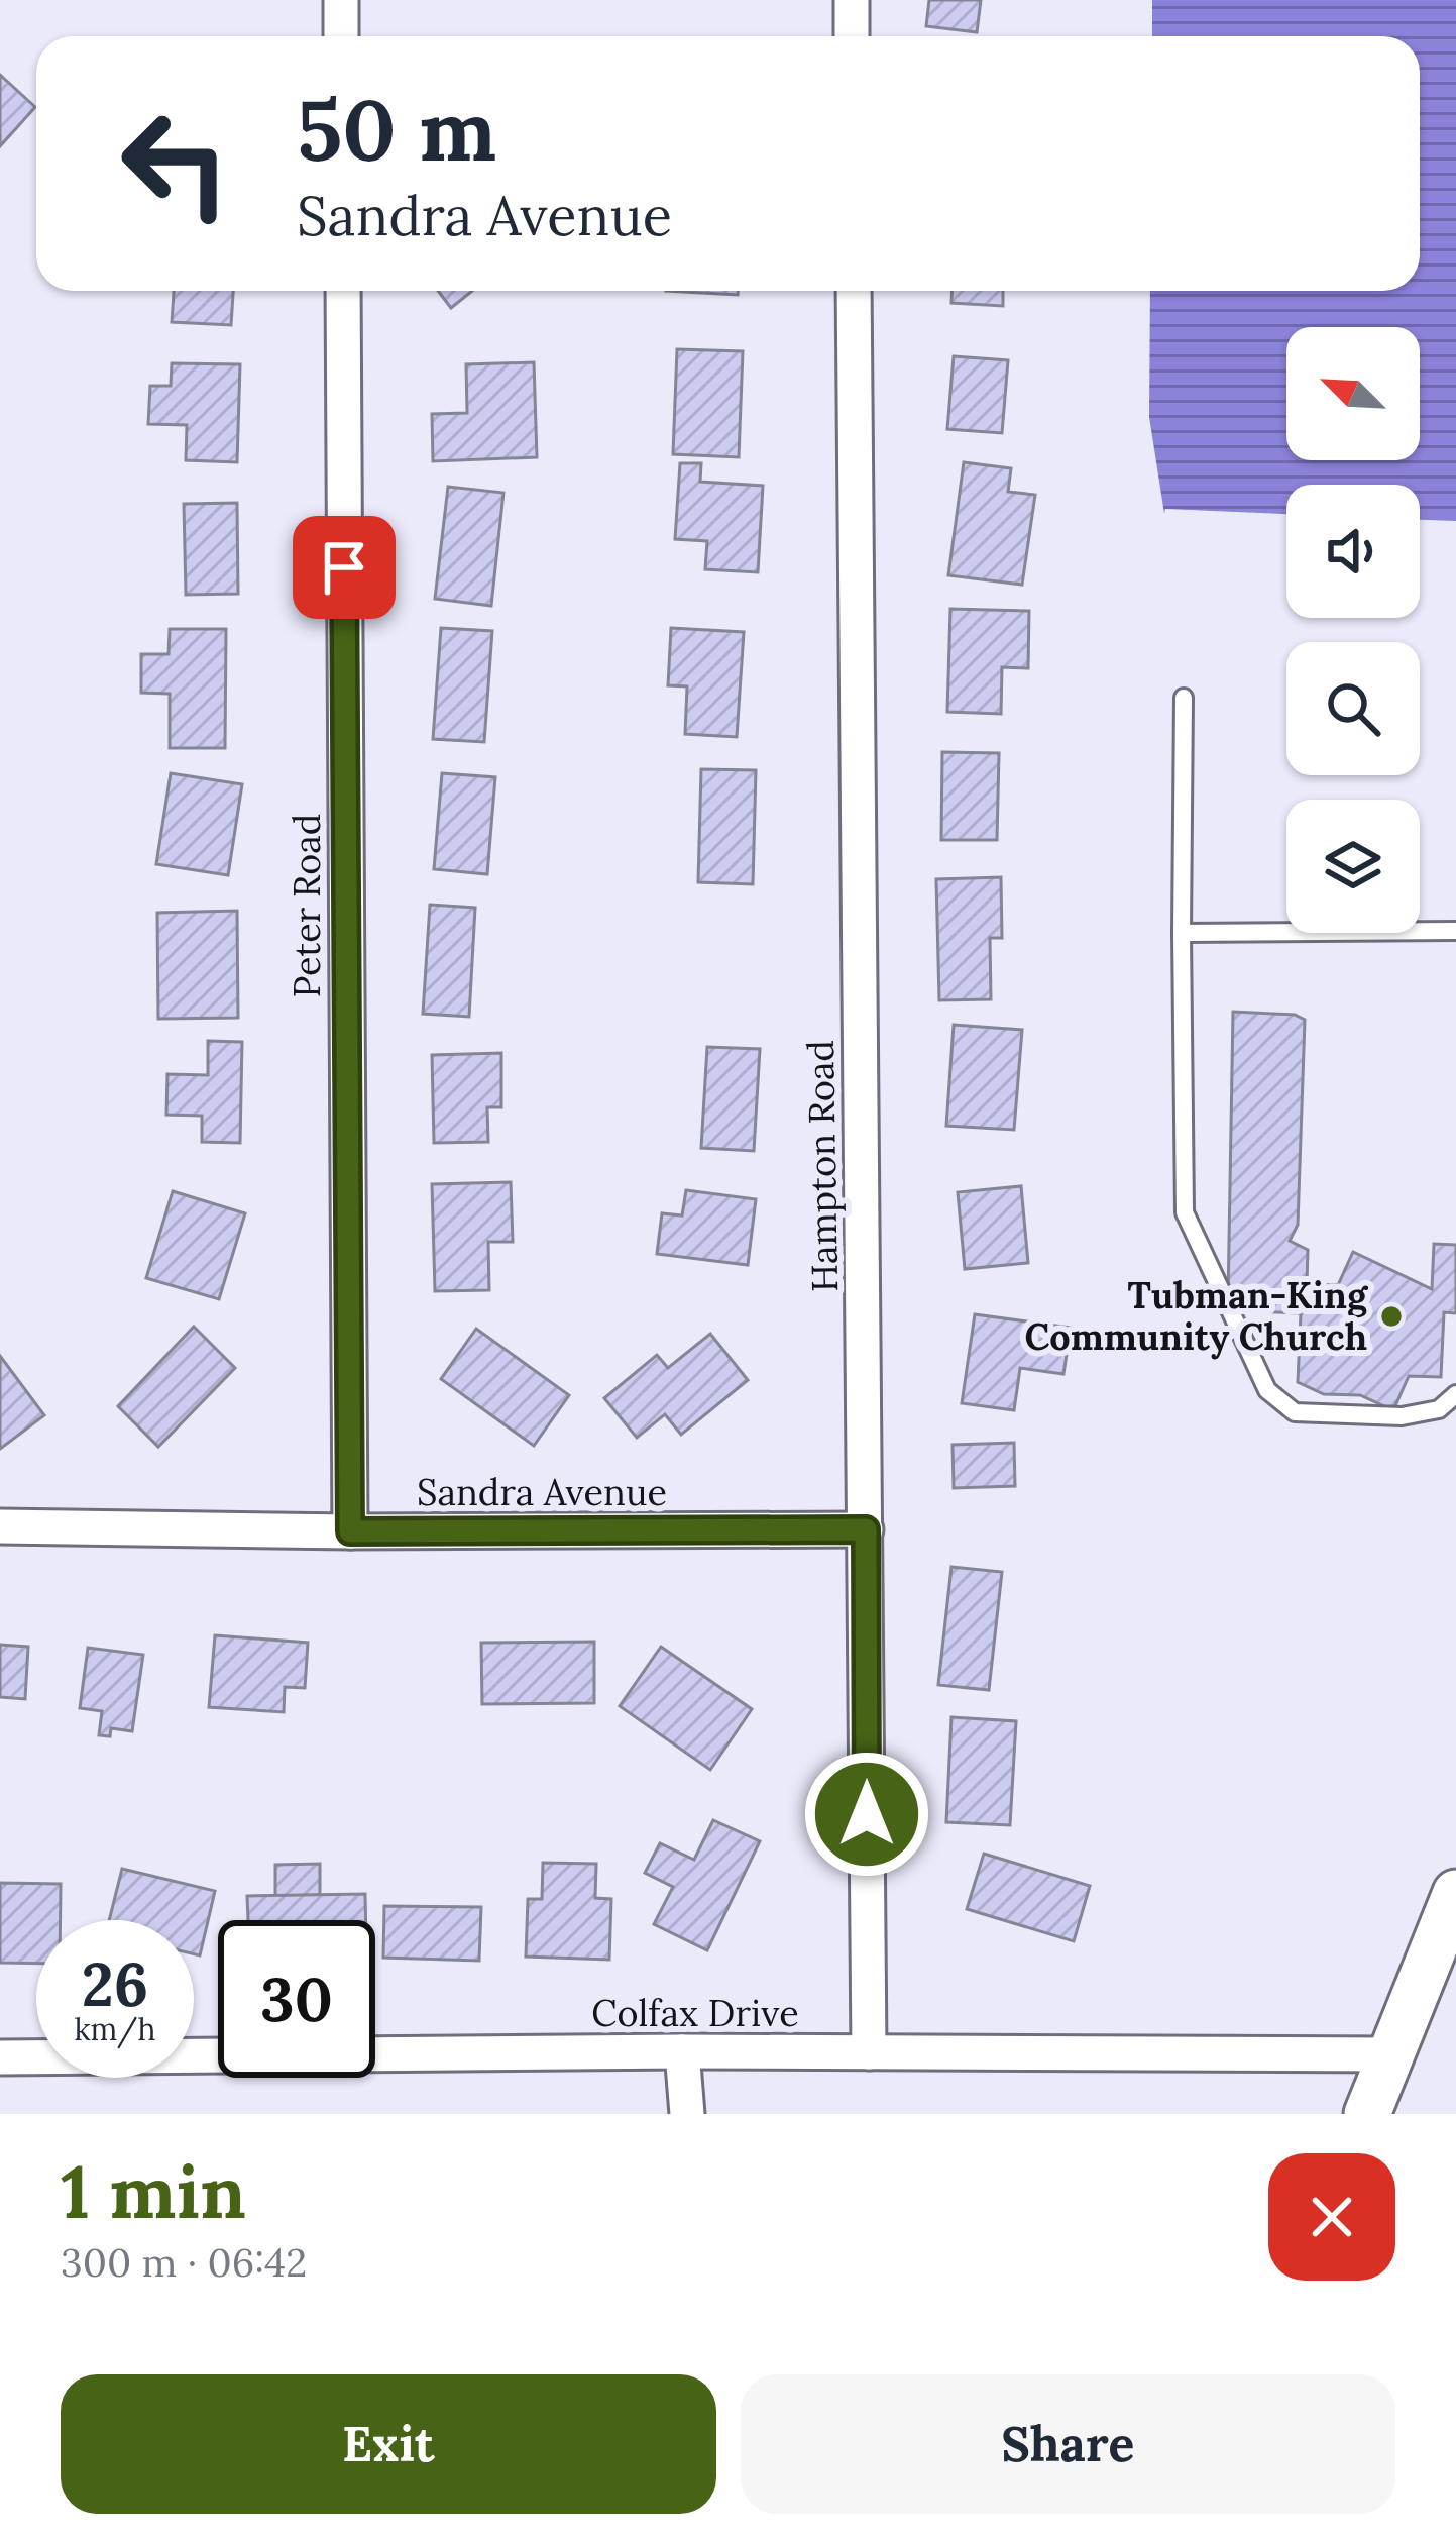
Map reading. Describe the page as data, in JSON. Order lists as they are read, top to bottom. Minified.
{"streets":{"street":["Peter Road","Hampton Road","Sandra Avenue","Colfax Drive"]},"crossings":[["Peter Road","Sandra Avenue"],["Hampton Road","Sandra Avenue"],["Hampton Road","Colfax Drive"]],"places":["Tubman-King Community Church"],"north":"top left","page":{"turn":["50 m","Sandra Avenue"],"speed":"26 km/h","limit":"30","heading":["1 min","300 m · 06:42"],"buttons":["Exit","Share"]}}
